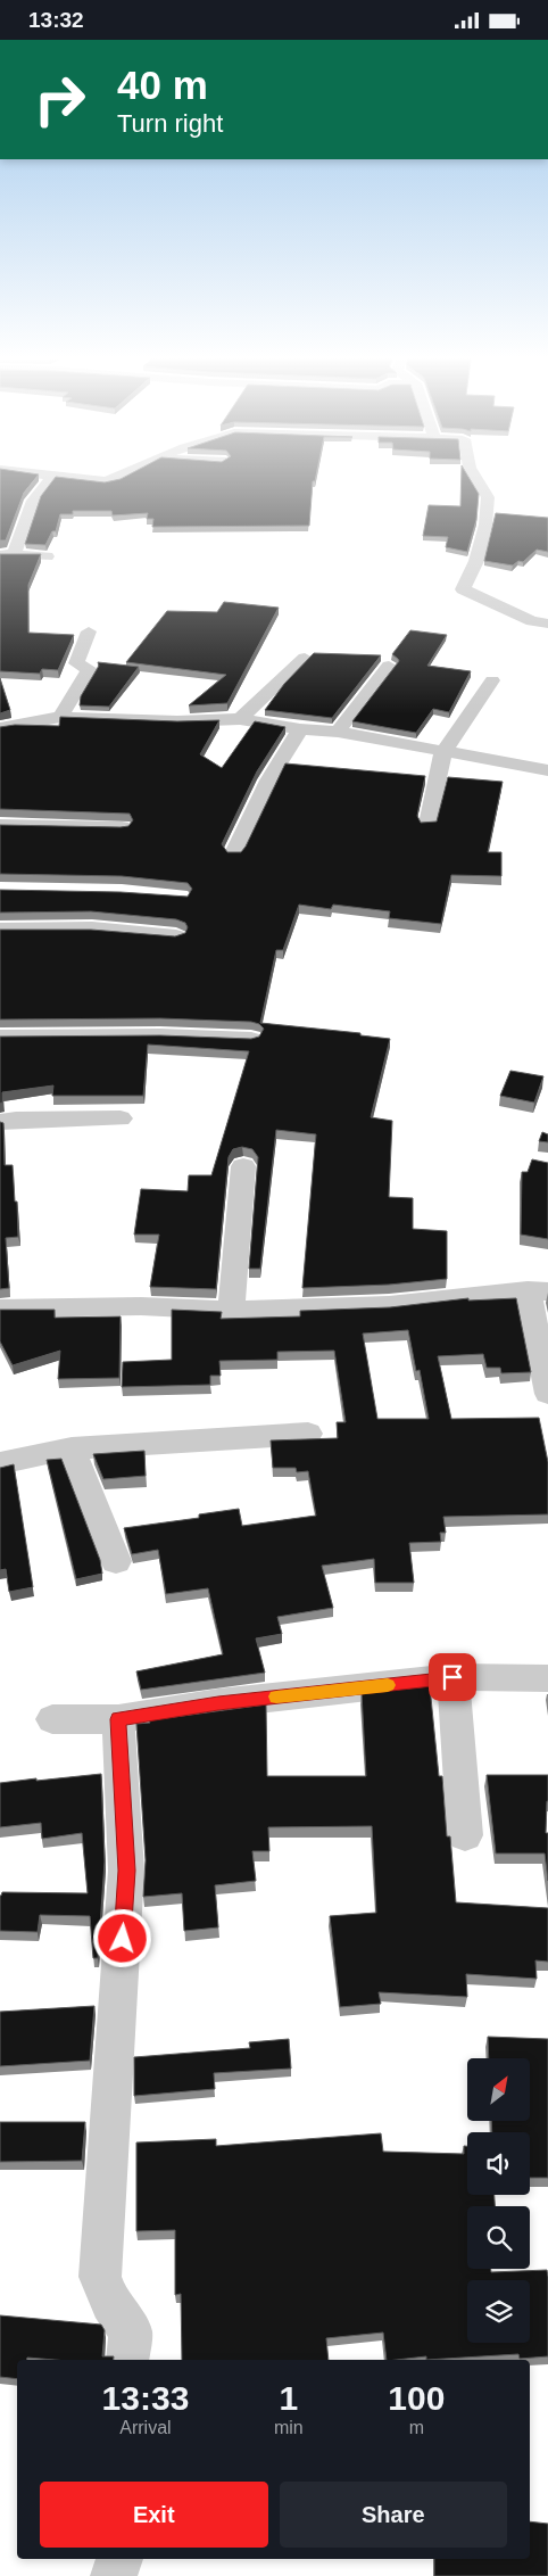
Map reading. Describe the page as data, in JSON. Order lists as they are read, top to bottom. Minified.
{"north":"top right","page":{"status":"13:32","turn":["40 m","Turn right"],"eta":["13:33","Arrival","1","min","100","m"],"buttons":["Exit","Share"]}}
